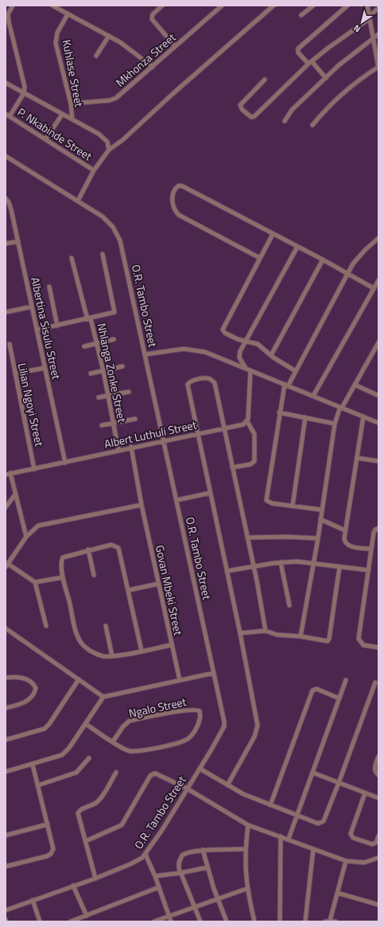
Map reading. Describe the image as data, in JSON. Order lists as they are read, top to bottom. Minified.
{"streets":{"street":["Mkhonza Street","Kuhlase Street","P. Nkabinde Street","O.R. Tambo Street","Albertina Sisulu Street","Nhlanga Zonke Street","Lilian Ngoyi Street","Albert Luthuli Street","Govan Mbeki Street","Ngalo Street"]},"crossings":[["Mkhonza Street","Kuhlase Street"],["O.R. Tambo Street","Albert Luthuli Street"],["Albertina Sisulu Street","Nhlanga Zonke Street"],["Albertina Sisulu Street","Albert Luthuli Street"],["Nhlanga Zonke Street","Albert Luthuli Street"],["Lilian Ngoyi Street","Albert Luthuli Street"],["Albert Luthuli Street","Govan Mbeki Street"]],"north":"bottom left"}
